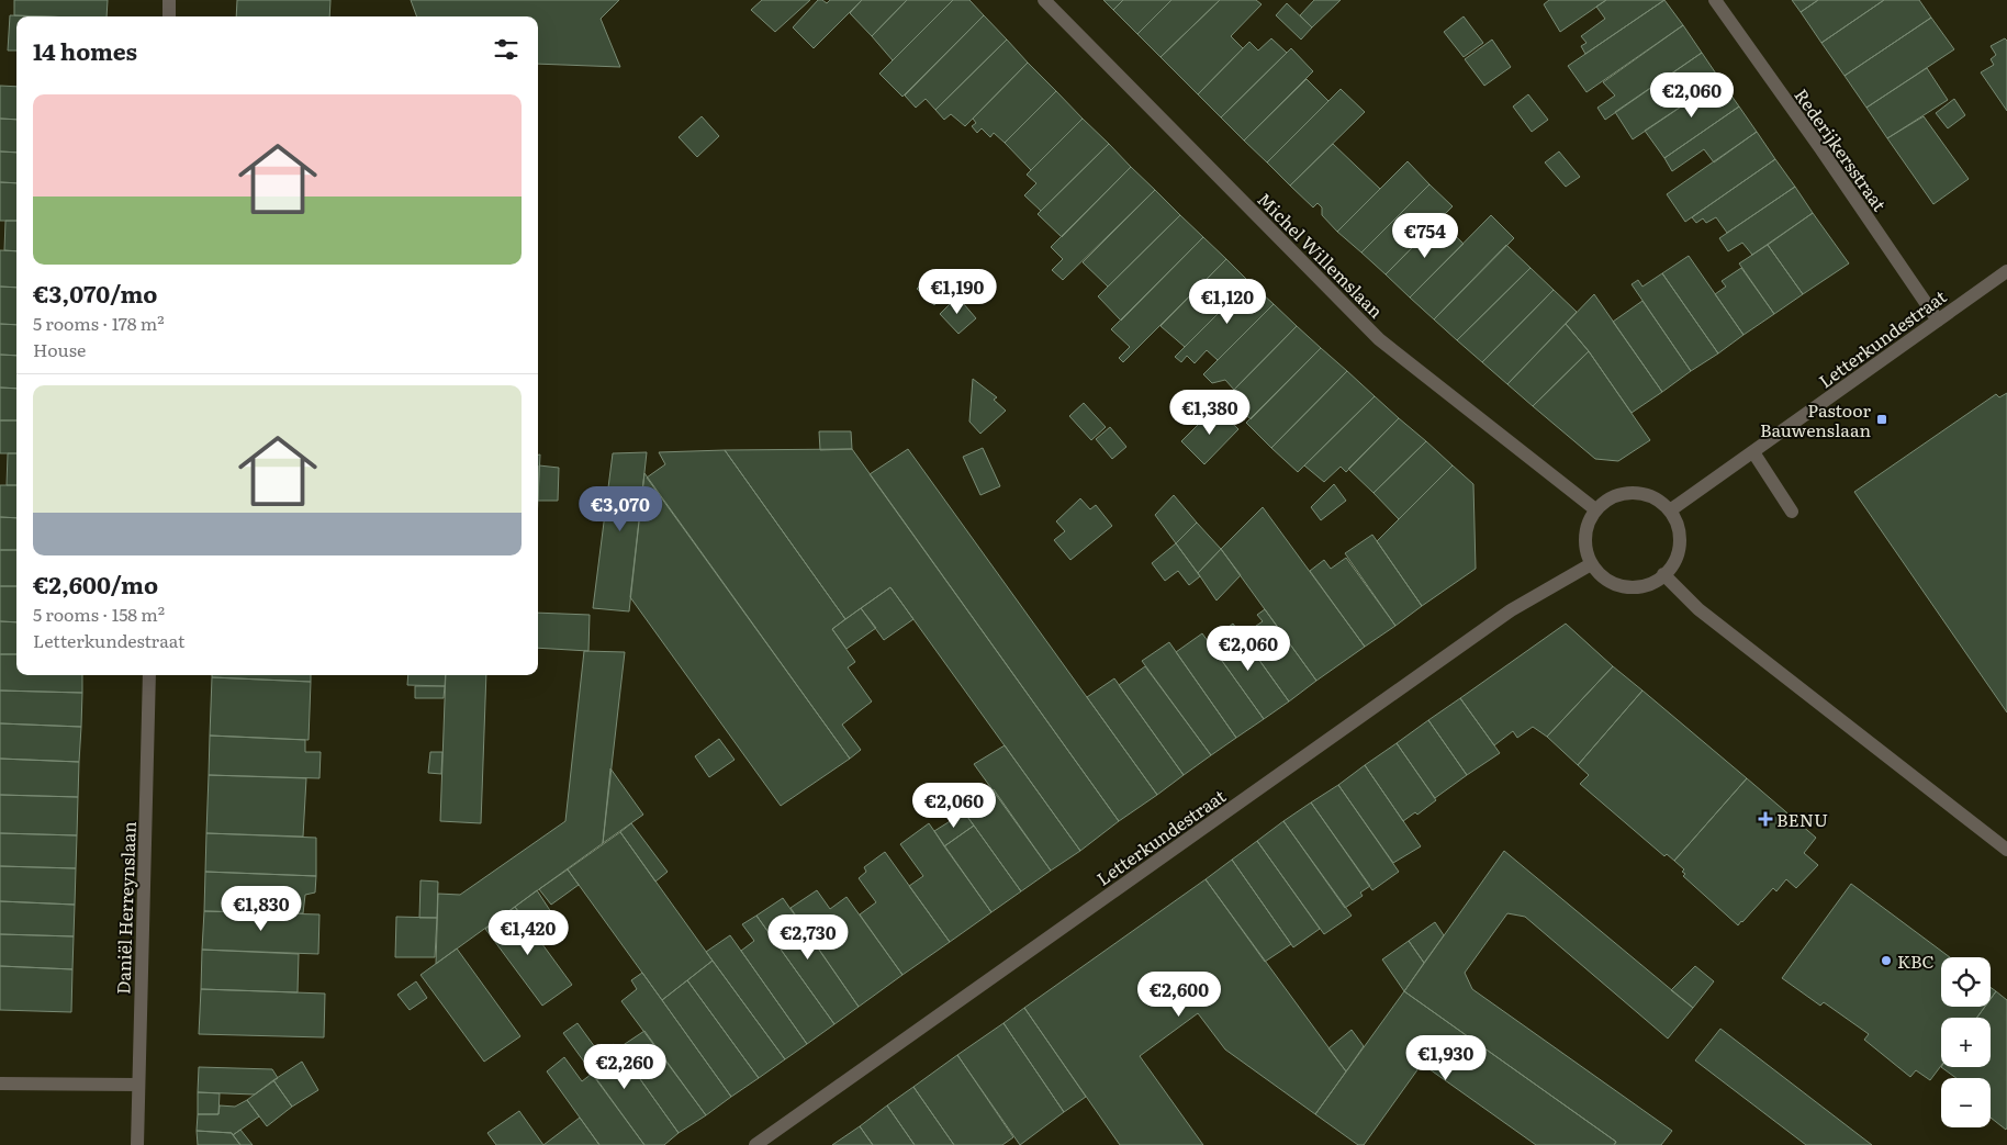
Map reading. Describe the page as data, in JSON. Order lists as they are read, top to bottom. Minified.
{"streets":{"street":["Rederijkersstraat","Michel Willemslaan","Letterkundestraat","Daniël Herreynslaan"]},"crossings":[["Rederijkersstraat","Letterkundestraat"],["Michel Willemslaan","Letterkundestraat"]],"places":{"transit":["Pastoor Bauwenslaan"],"health":["BENU"],"other":["KBC"]},"page":{"heading":"14 homes","price":["€2,060","€754","€1,190","€1,120","€1,380","€3,070","€2,060","€2,060","€1,830","€1,420","€2,730","€2,600","€1,930","€2,260"],"list":[{"name":"€3,070/mo","note":"5 rooms · 178 m² · House"},{"name":"€2,600/mo","note":"5 rooms · 158 m² · Letterkundestraat"}],"map_buttons":["+","−"]}}
